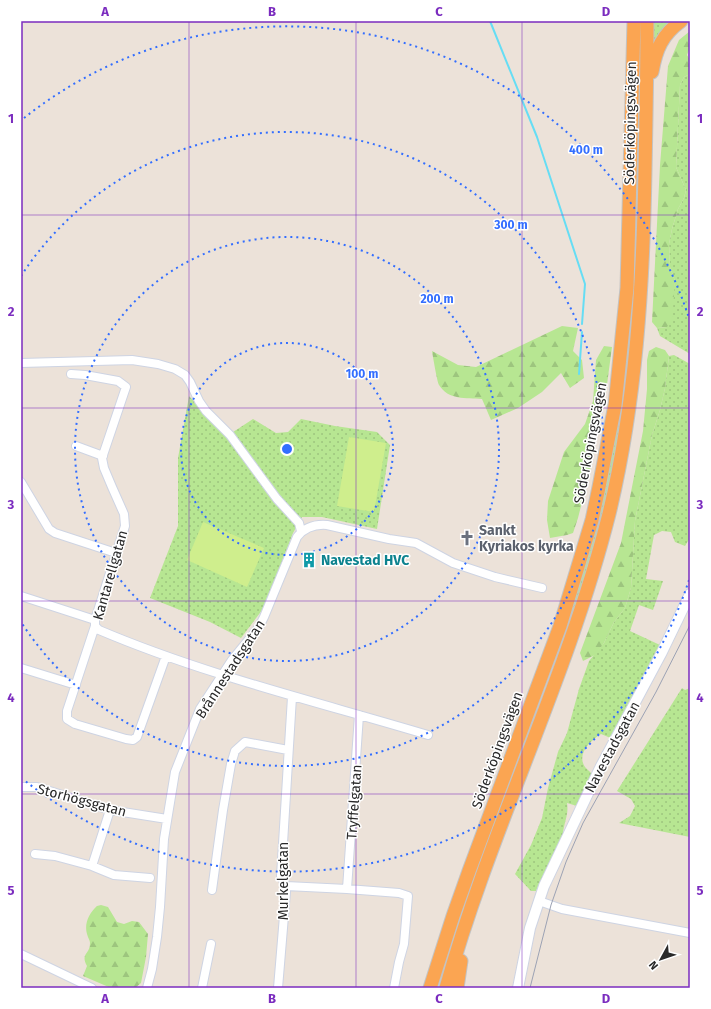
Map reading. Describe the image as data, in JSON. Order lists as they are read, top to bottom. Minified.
{"streets":{"highway":["Söderköpingsvägen"],"street":["Kantarellgatan","Brånnestadsgatan","Navestadsgatan","Storhögsgatan","Tryffelgatan","Murkelgatan"]},"crossings":[["Kantarellgatan","Brånnestadsgatan"],["Brånnestadsgatan","Storhögsgatan"]],"places":{"church":["Sankt Kyriakos kyrka"],"building":["Navestad HVC"]},"north":"bottom left","grid":{"columns":["A","B","C","D"],"rows":["1","2","3","4","5"]},"rings":["400 m","300 m","200 m","100 m"]}
